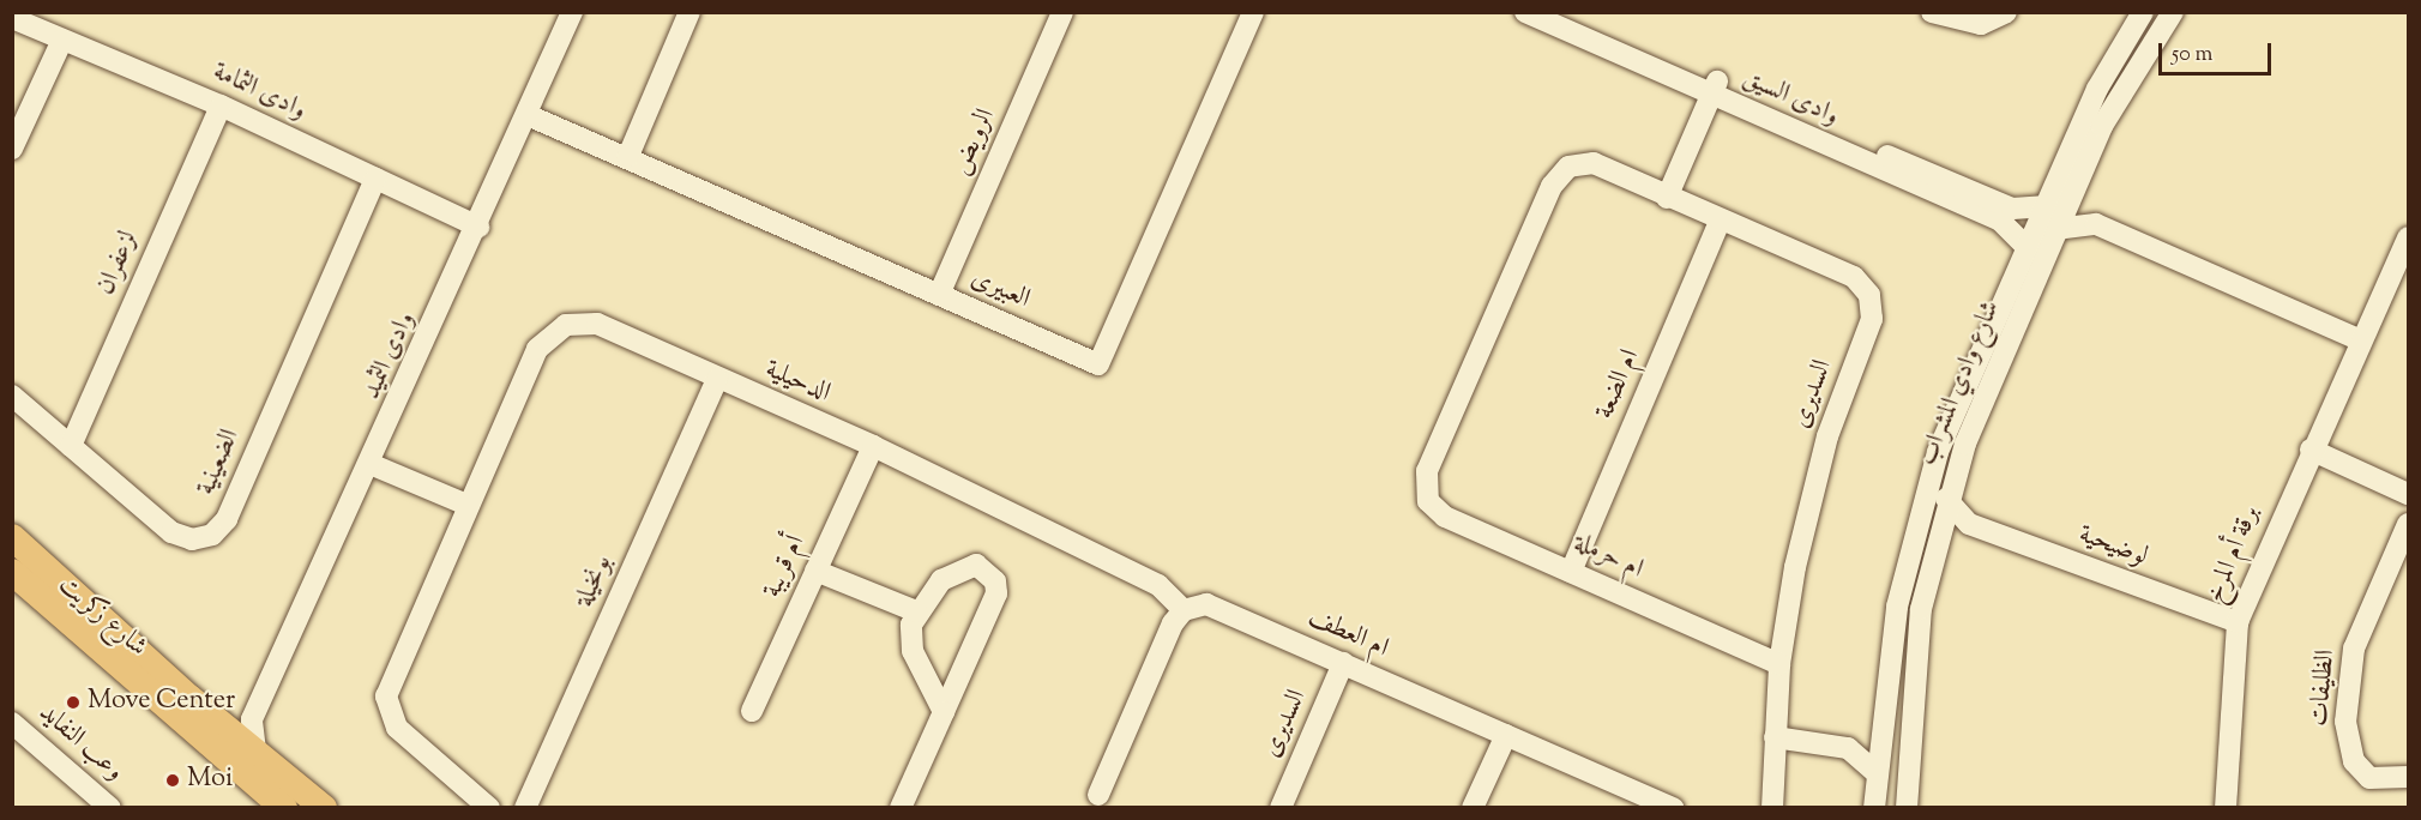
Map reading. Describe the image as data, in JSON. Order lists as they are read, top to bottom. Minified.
{"streets":{"main road":["شارع زكريت"],"street":["وادى الثمامة","وادى السيق","الرويض","لزعفران","العبيرى","وادى الثميد","الدحيلية","شارع وادي المشراب","ام الضعة","السديرى","الضعينية","لوضيحية","برقة أم المرخ","ام حرملة","أم قريبة","بونخيلة","ام العطف","الظليفات","وعب النفايد"]},"crossings":[["وادى الثمامة","لزعفران"],["وادى الثمامة","وادى الثميد"],["وادى الثمامة","الضعينية"],["وادى السيق","شارع وادي المشراب"],["الرويض","العبيرى"],["لزعفران","الضعينية"],["العبيرى","وادى الثميد"],["الدحيلية","أم قريبة"],["الدحيلية","بونخيلة"],["الدحيلية","ام العطف"],["شارع وادي المشراب","لوضيحية"],["ام الضعة","السديرى"],["ام الضعة","ام حرملة"],["السديرى","ام حرملة"],["السديرى","ام العطف"],["لوضيحية","برقة أم المرخ"]],"places":["Move Center","Moi"],"scale_bar":"50 m"}
